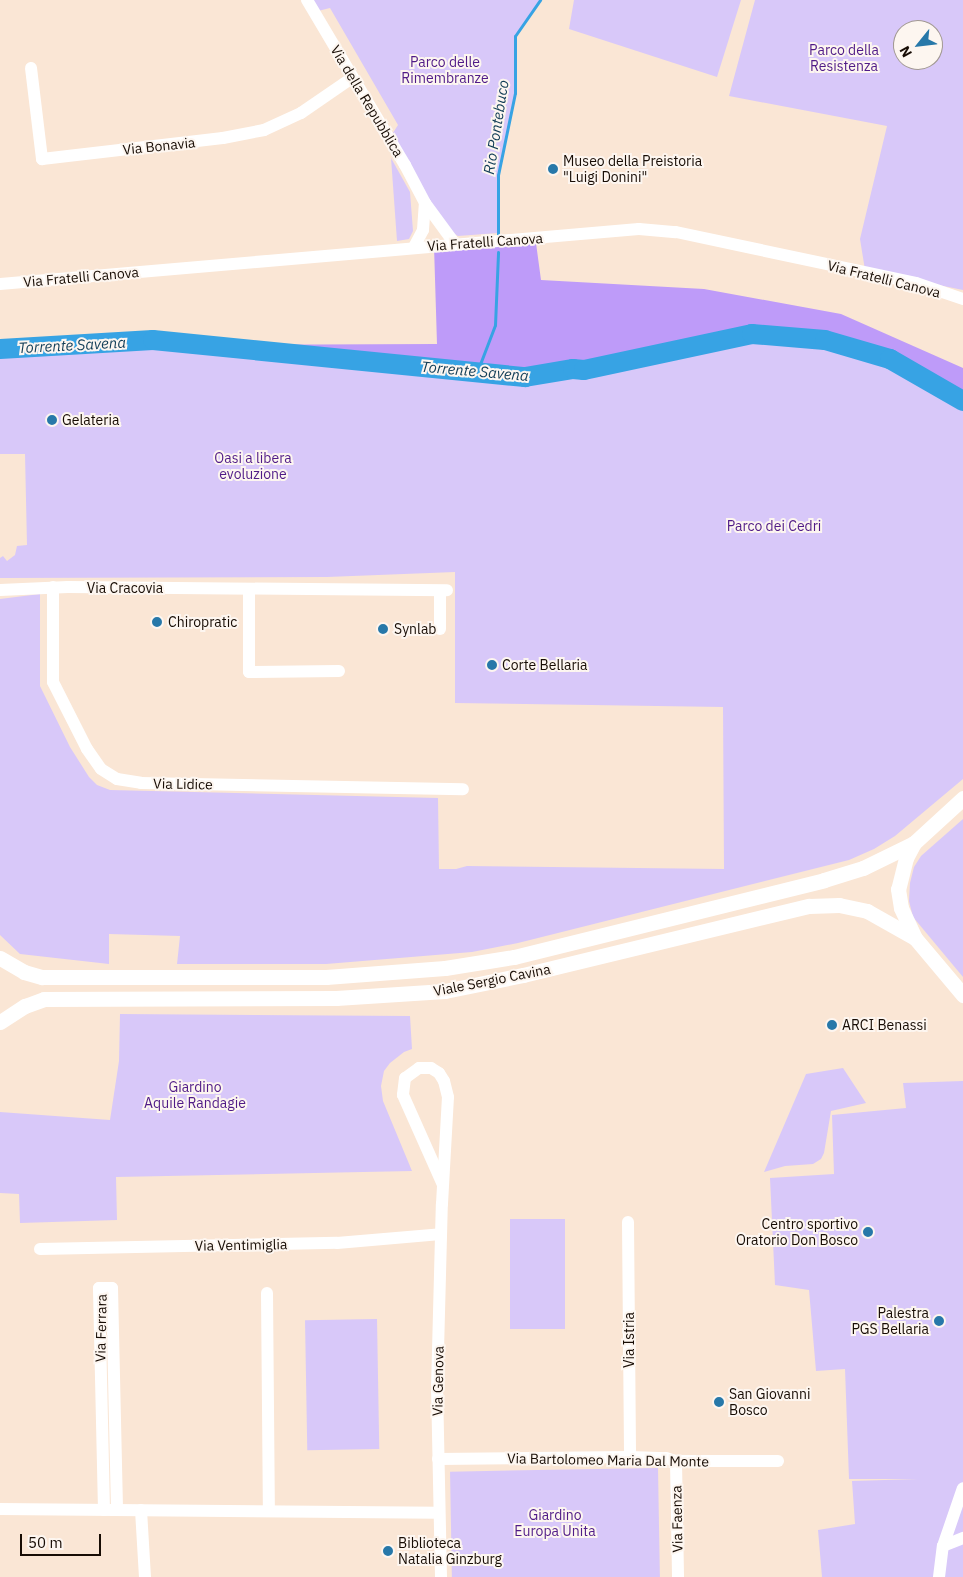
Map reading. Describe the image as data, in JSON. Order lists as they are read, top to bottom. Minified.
{"streets":{"main road":["Viale Sergio Cavina"],"street":["Via della Repubblica","Via Bonavia","Via Fratelli Canova","Via Cracovia","Via Lidice","Via Ventimiglia","Via Ferrara","Via Istria","Via Genova","Via Bartolomeo Maria Dal Monte","Via Faenza"]},"crossings":[["Via della Repubblica","Via Bonavia"],["Via della Repubblica","Via Fratelli Canova"],["Via Cracovia","Via Lidice"],["Via Ventimiglia","Via Genova"],["Via Istria","Via Bartolomeo Maria Dal Monte"],["Via Genova","Via Bartolomeo Maria Dal Monte"],["Via Bartolomeo Maria Dal Monte","Via Faenza"]],"water":["Rio Pontebuco","Torrente Savena"],"parks":["Parco della Resistenza","Parco delle Rimembranze","Oasi a libera evoluzione","Parco dei Cedri","Giardino Aquile Randagie","Giardino Europa Unita"],"places":["Museo della Preistoria \"Luigi Donini\"","Gelateria","Chiropratic","Synlab","Corte Bellaria","ARCI Benassi","Centro sportivo Oratorio Don Bosco","Palestra PGS Bellaria","San Giovanni Bosco","Biblioteca Natalia Ginzburg"],"scale_bar":"50 m","north":"bottom left"}
